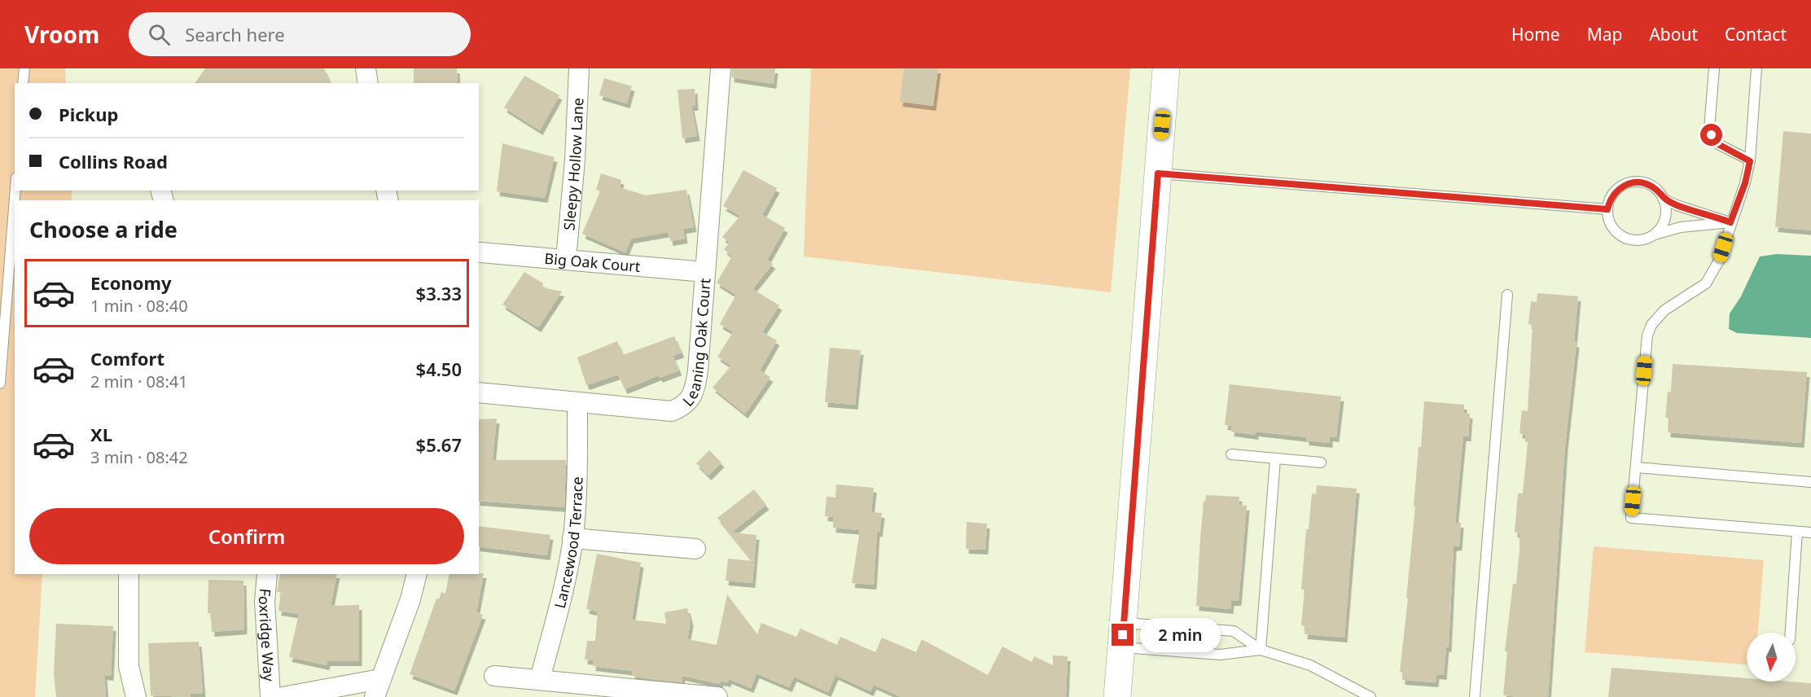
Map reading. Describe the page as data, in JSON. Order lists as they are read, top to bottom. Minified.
{"streets":{"street":["Sleepy Hollow Lane","Big Oak Court","Leaning Oak Court","Lancewood Terrace","Foxridge Way"]},"crossings":[["Sleepy Hollow Lane","Big Oak Court"],["Big Oak Court","Leaning Oak Court"],["Leaning Oak Court","Lancewood Terrace"]],"north":"bottom","page":{"header":"Vroom","search":"Search here","nav":["Home","Map","About","Contact"],"banner":["Pickup","Collins Road"],"heading":"Choose a ride","list":[{"name":"Economy","note":"1 min · 08:40","value":"$3.33"},{"name":"Comfort","note":"2 min · 08:41","value":"$4.50"},{"name":"XL","note":"3 min · 08:42","value":"$5.67"}],"buttons":"Confirm","bubble":"2 min"}}
